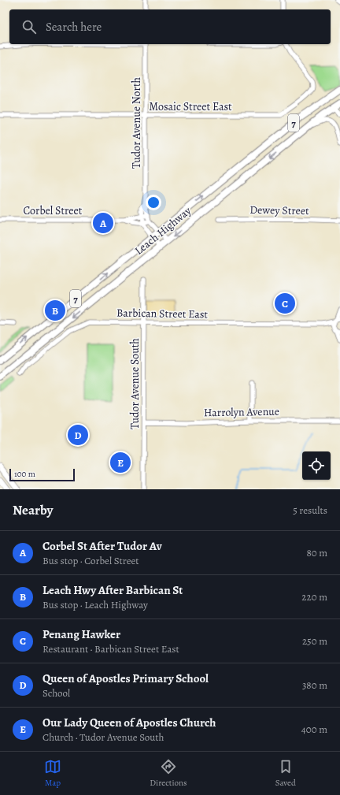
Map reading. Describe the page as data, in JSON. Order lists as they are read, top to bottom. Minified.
{"streets":{"highway":["7","Leach Highway"],"street":["Mosaic Street East","Tudor Avenue North","Corbel Street","Dewey Street","Barbican Street East","Tudor Avenue South","Harrolyn Avenue"]},"crossings":[["Mosaic Street East","Tudor Avenue North"],["Tudor Avenue North","Corbel Street"],["Tudor Avenue North","Leach Highway"],["Barbican Street East","Tudor Avenue South"],["Tudor Avenue South","Harrolyn Avenue"]],"scale_bar":"100 m","page":{"search":"Search here","pins":["A","C","B","D","E"],"scale":"100 m","heading":["Nearby","5 results"],"list":[{"mark":"A","name":"Corbel St After Tudor Av","note":"Bus stop · Corbel Street","value":"80 m"},{"mark":"B","name":"Leach Hwy After Barbican St","note":"Bus stop · Leach Highway","value":"220 m"},{"mark":"C","name":"Penang Hawker","note":"Restaurant · Barbican Street East","value":"250 m"},{"mark":"D","name":"Queen of Apostles Primary School","note":"School","value":"380 m"},{"mark":"E","name":"Our Lady Queen of Apostles Church","note":"Church · Tudor Avenue South","value":"400 m"}],"nav":["Map","Directions","Saved"]}}
